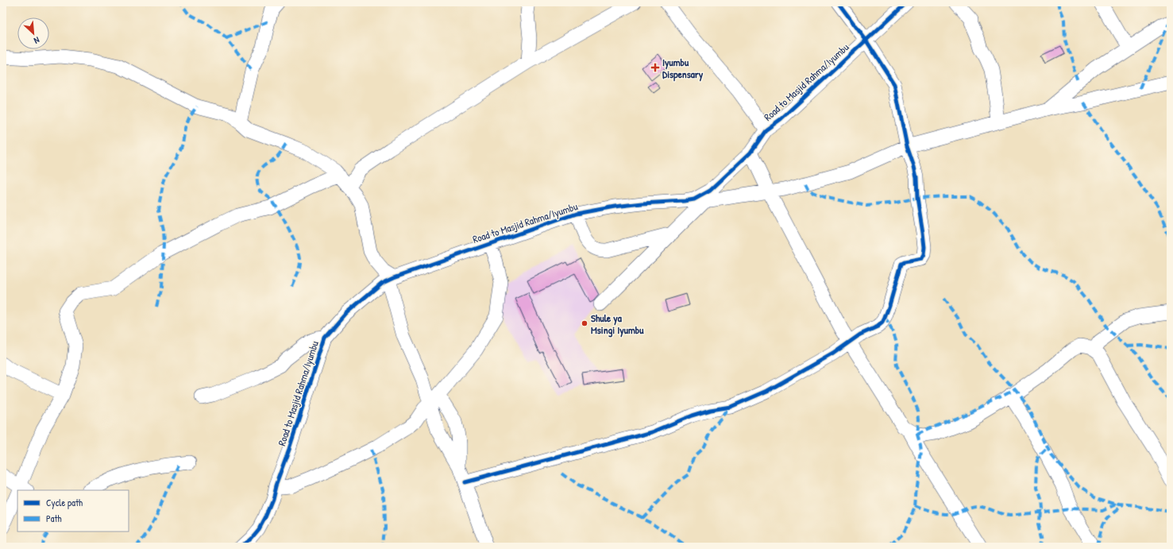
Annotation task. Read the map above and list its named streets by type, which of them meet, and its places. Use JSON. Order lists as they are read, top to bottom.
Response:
{
  "streets": {
    "street": ["Road to Masjid Rahma/Iyumbu"]
  },
  "places": {
    "health": ["Iyumbu Dispensary"],
    "other": ["Shule ya Msingi Iyumbu"]
  },
  "legend": ["Cycle path", "Path"],
  "north": "bottom right"
}
